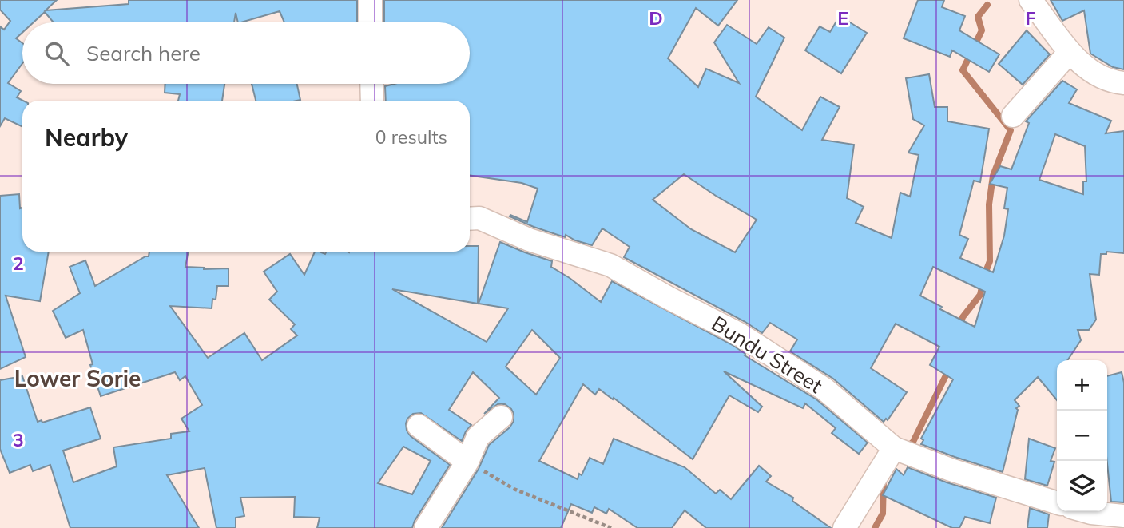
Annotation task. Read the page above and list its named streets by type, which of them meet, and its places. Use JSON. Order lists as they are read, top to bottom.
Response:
{
  "streets": {
    "street": ["Bundu Street"]
  },
  "districts": ["Lower Sorie"],
  "page": {
    "search": "Search here",
    "heading": ["Nearby", "0 results"],
    "map_buttons": ["+", "−"]
  },
  "grid": {
    "columns": ["D", "E", "F"],
    "rows": ["2", "3"]
  }
}
